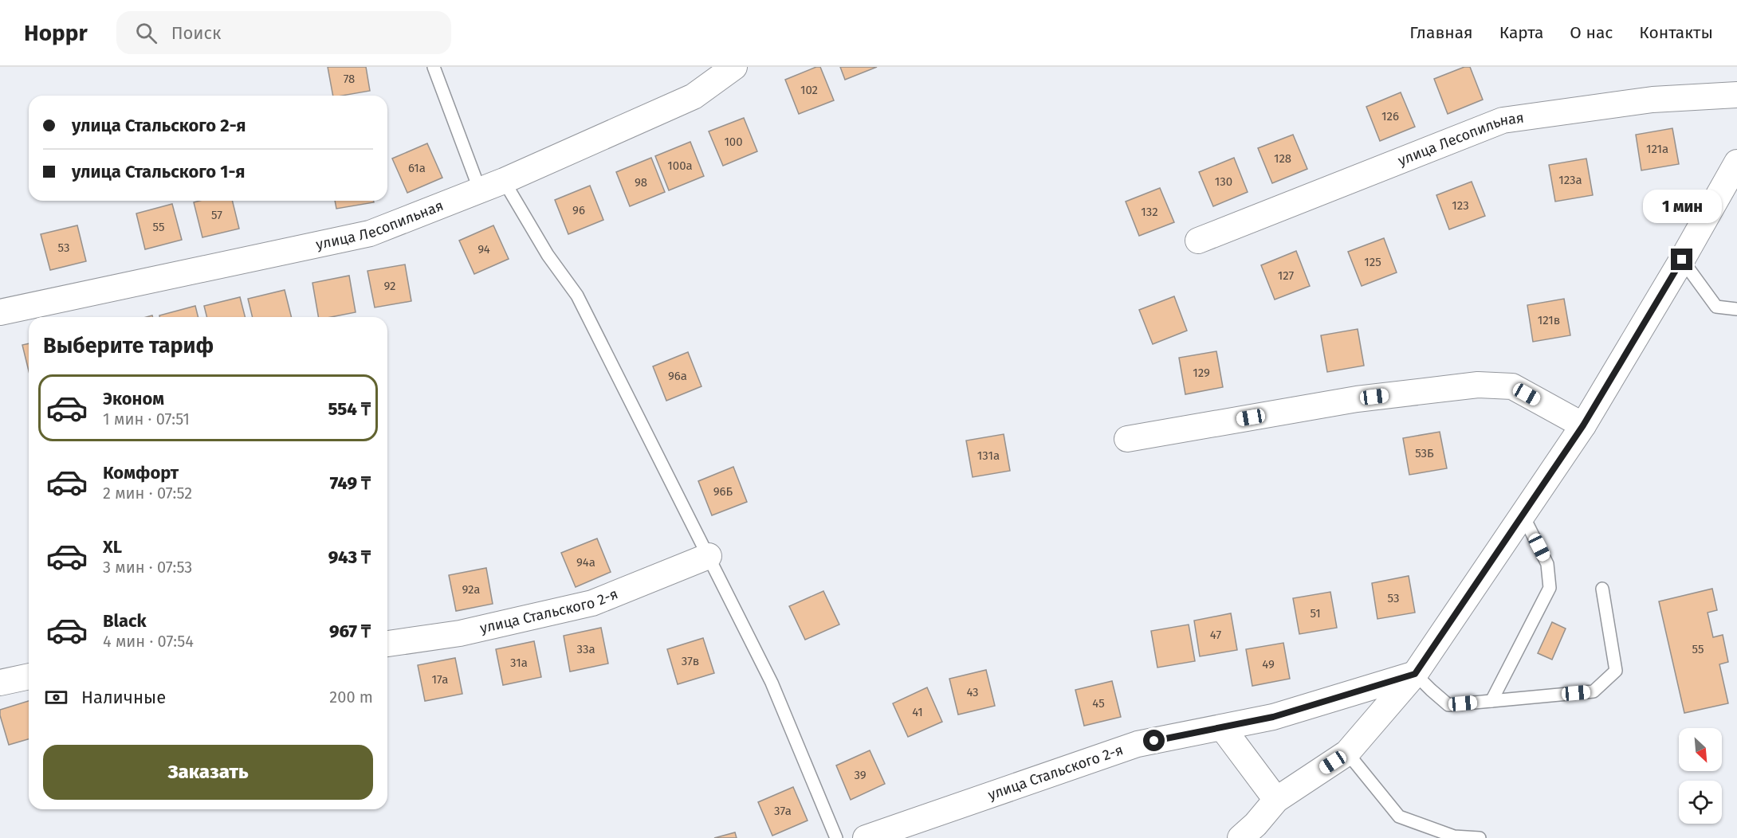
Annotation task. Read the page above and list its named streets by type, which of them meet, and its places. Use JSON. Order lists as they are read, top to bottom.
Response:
{
  "streets": {
    "street": ["улица Лесопильная", "улица Стальского 2-я"]
  },
  "house_numbers": [
    "78",
    "102",
    "126",
    "100",
    "121а",
    "128",
    "100а",
    "61а",
    "123а",
    "130",
    "98",
    "123",
    "96",
    "132",
    "57",
    "55",
    "53",
    "94",
    "125",
    "127",
    "92",
    "121в",
    "129",
    "96а",
    "53Б",
    "131а",
    "96Б",
    "94а",
    "92а",
    "53",
    "51",
    "47",
    "33а",
    "55",
    "37в",
    "31а",
    "49",
    "17а",
    "43",
    "45",
    "41",
    "39",
    "37а"
  ],
  "north": "bottom right",
  "page": {
    "header": "Hoppr",
    "search": "Поиск",
    "nav": [
      "Главная",
      "Карта",
      "О нас",
      "Контакты"
    ],
    "banner": ["улица Стальского 2-я", "улица Стальского 1-я"],
    "bubble": "1 мин",
    "heading": "Выберите тариф",
    "list": [
      {
        "name": "Эконом",
        "note": "1 мин · 07:51",
        "value": "554 ₸"
      },
      {
        "name": "Комфорт",
        "note": "2 мин · 07:52",
        "value": "749 ₸"
      },
      {
        "name": "XL",
        "note": "3 мин · 07:53",
        "value": "943 ₸"
      },
      {
        "name": "Black",
        "note": "4 мин · 07:54",
        "value": "967 ₸"
      }
    ],
    "pay": ["Наличные", "200 m"],
    "buttons": "Заказать"
  }
}
